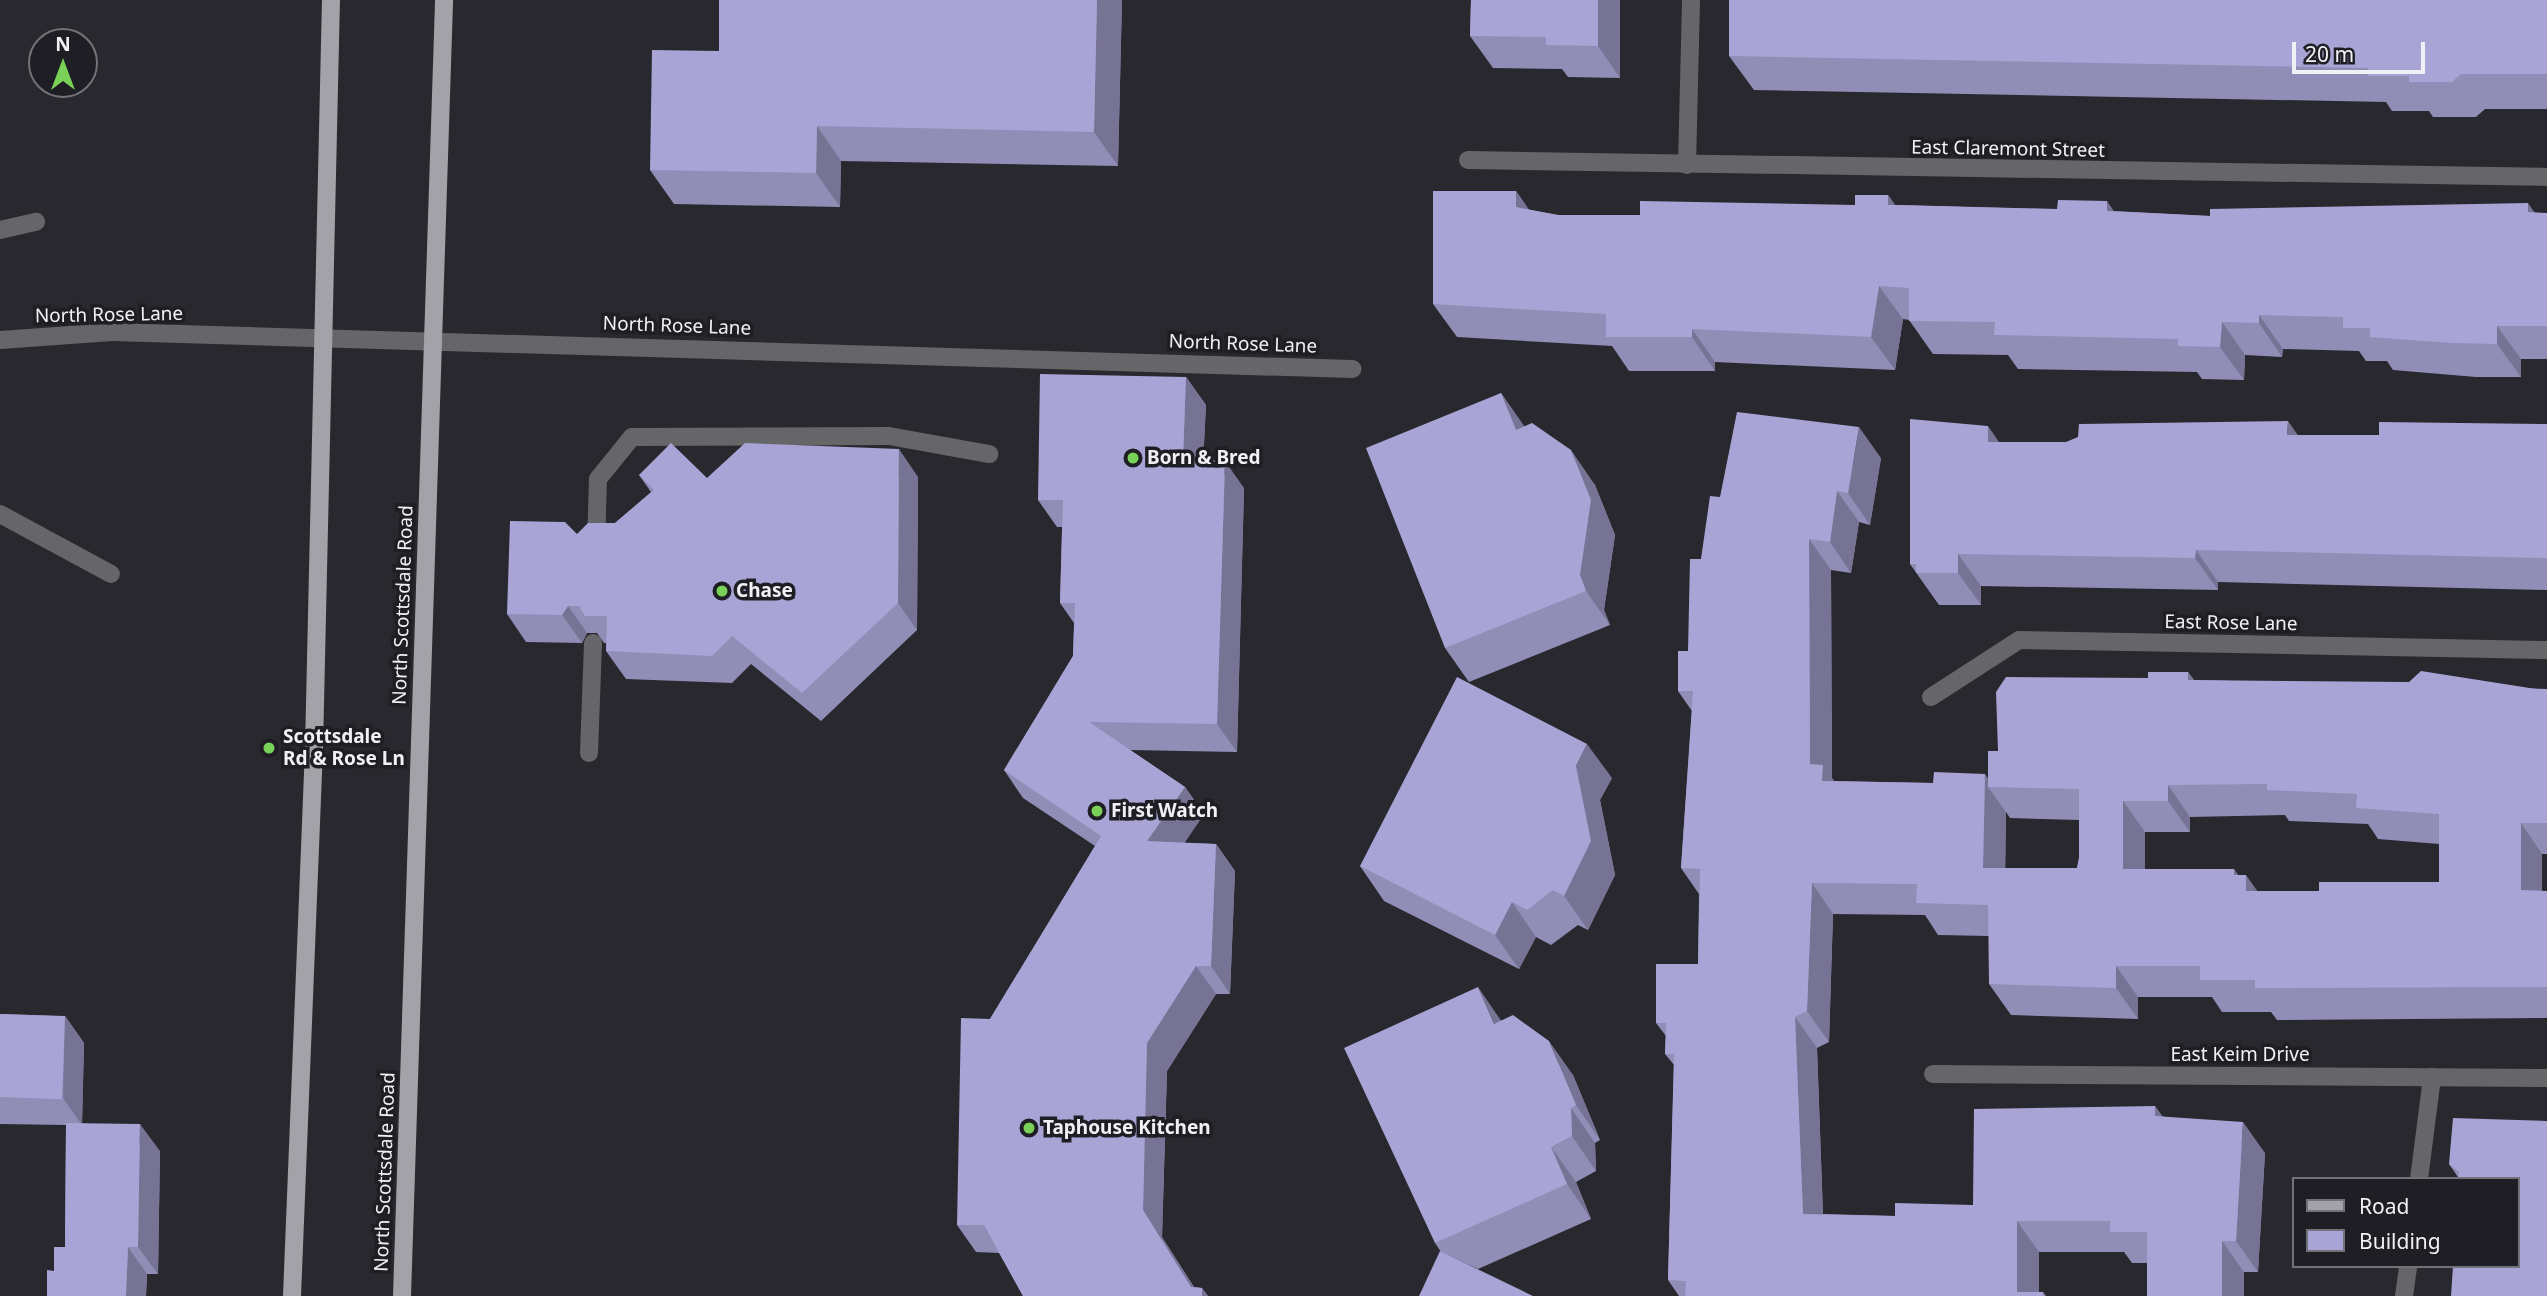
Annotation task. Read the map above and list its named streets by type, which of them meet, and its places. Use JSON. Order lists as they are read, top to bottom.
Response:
{
  "streets": {
    "main road": ["North Scottsdale Road"],
    "street": [
      "East Claremont Street",
      "North Rose Lane",
      "East Rose Lane",
      "East Keim Drive"
    ]
  },
  "crossings": [
    ["North Rose Lane", "North Scottsdale Road"]
  ],
  "places": [
    "Born & Bred",
    "Chase",
    "Scottsdale Rd & Rose Ln",
    "First Watch",
    "Taphouse Kitchen"
  ],
  "legend": ["Road", "Building"],
  "scale_bar": "20 m",
  "north": "top"
}
